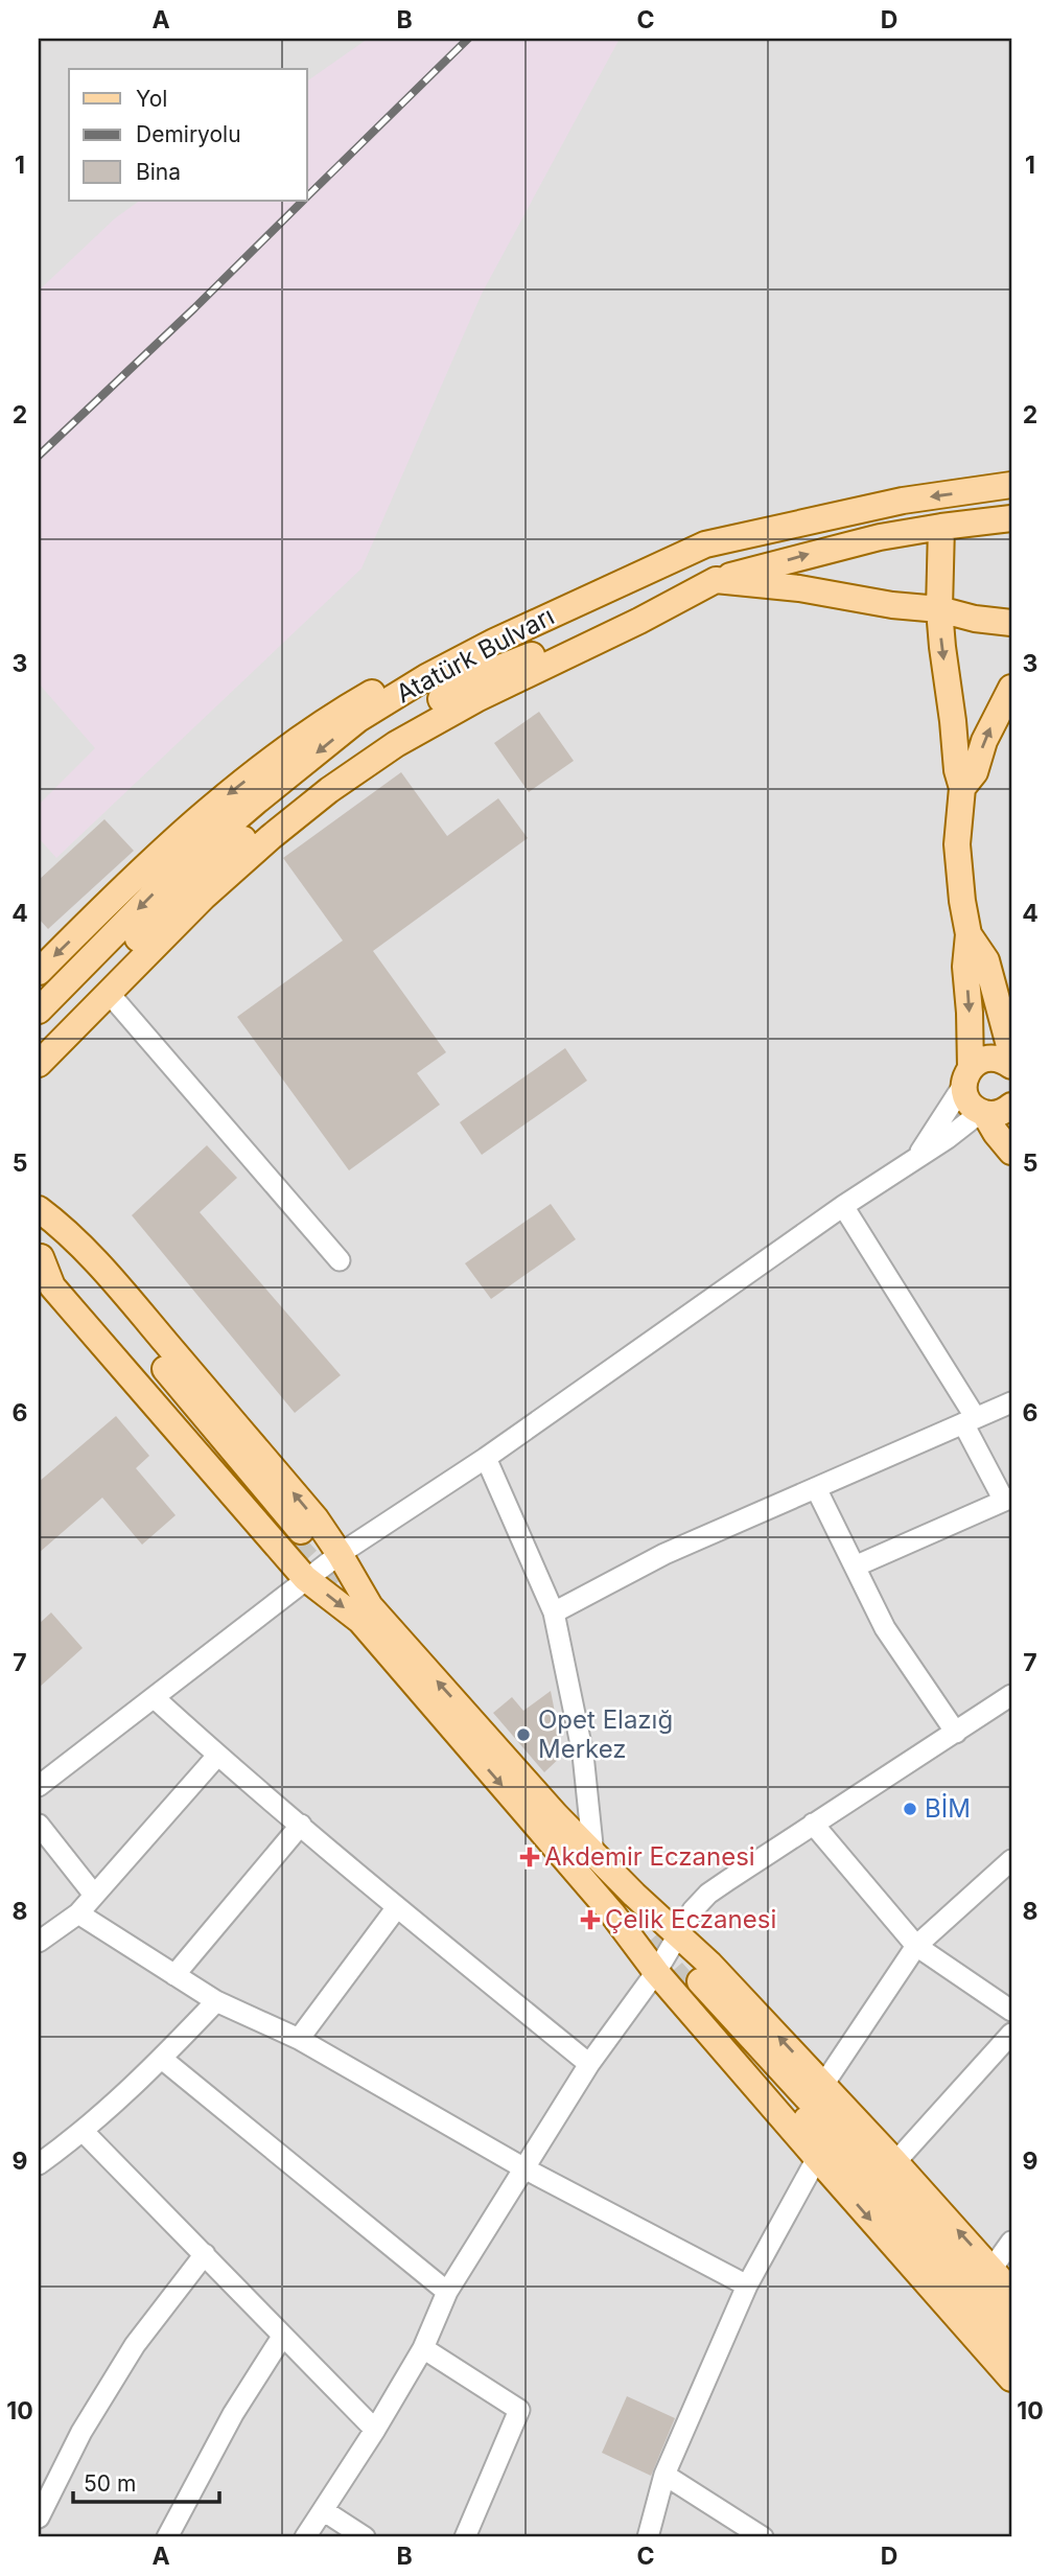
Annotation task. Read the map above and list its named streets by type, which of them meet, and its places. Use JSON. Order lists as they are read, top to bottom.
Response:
{
  "streets": {
    "main road": ["Atatürk Bulvarı"]
  },
  "places": {
    "other": ["Opet Elazığ Merkez", "BİM"],
    "health": ["Akdemir Eczanesi", "Çelik Eczanesi"]
  },
  "legend": ["Yol", "Demiryolu", "Bina"],
  "scale_bar": "50 m",
  "grid": {
    "columns": [
      "A",
      "B",
      "C",
      "D"
    ],
    "rows": [
      "1",
      "2",
      "3",
      "4",
      "5",
      "6",
      "7",
      "8",
      "9",
      "10"
    ]
  }
}
